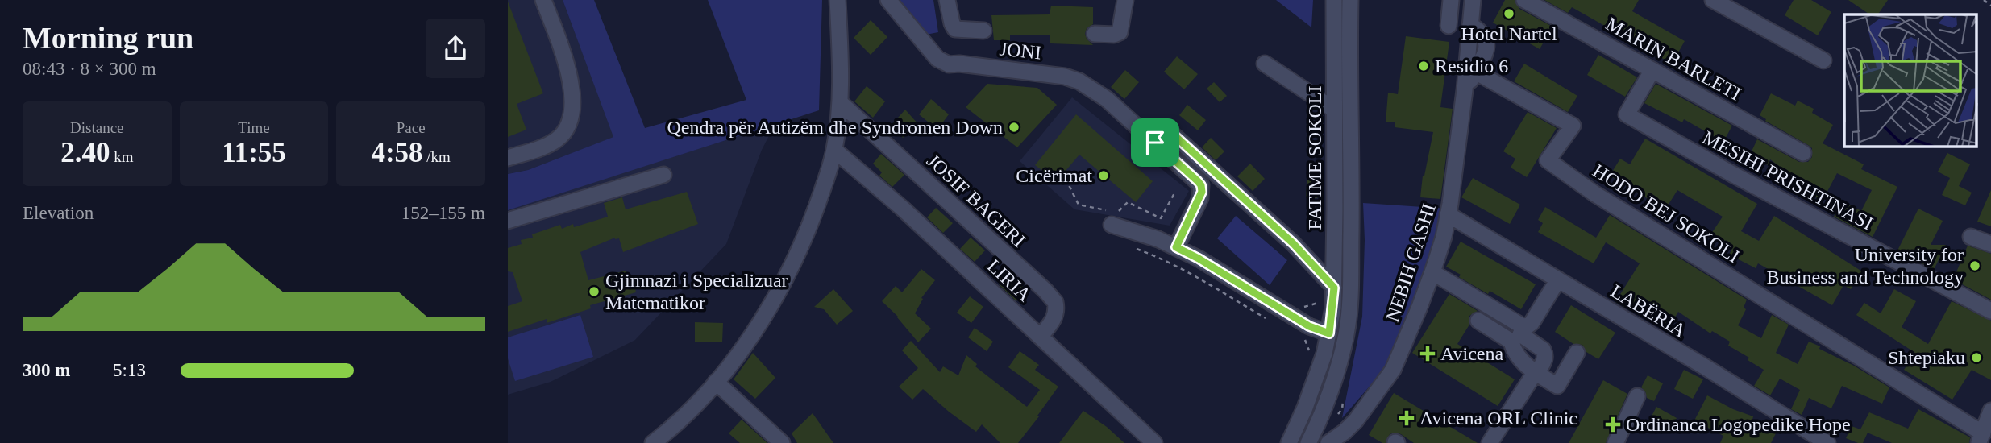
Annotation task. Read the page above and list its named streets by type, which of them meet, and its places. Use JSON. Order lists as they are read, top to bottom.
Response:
{
  "streets": {
    "street": [
      "JONI",
      "MARIN BARLETI",
      "FATIME SOKOLI",
      "MESIHI PRISHTINASI",
      "JOSIF BAGERI",
      "HODO BEJ SOKOLI",
      "NEBIH GASHI",
      "LIRIA",
      "LABËRIA"
    ]
  },
  "crossings": [
    ["MARIN BARLETI", "MESIHI PRISHTINASI"],
    ["JOSIF BAGERI", "LIRIA"],
    ["NEBIH GASHI", "LABËRIA"]
  ],
  "places": {
    "other": [
      "Hotel Nartel",
      "Residio 6",
      "Qendra për Autizëm dhe Syndromen Down",
      "Cicërimat",
      "University for Business and Technology",
      "Gjimnazi i Specializuar Matematikor",
      "Shtepiaku"
    ],
    "health": ["Avicena", "Avicena ORL Clinic", "Ordinanca Logopedike Hope"]
  },
  "page": {
    "heading": ["Morning run", "08:43 · 8 × 300 m"],
    "stats": [
      ["Distance", "2.40 km"],
      ["Time", "11:55"],
      ["Pace", "4:58 /km"]
    ],
    "chart": ["Elevation", "152–155 m"],
    "list": [
      {
        "name": "300 m",
        "note": "5:13"
      }
    ]
  }
}
